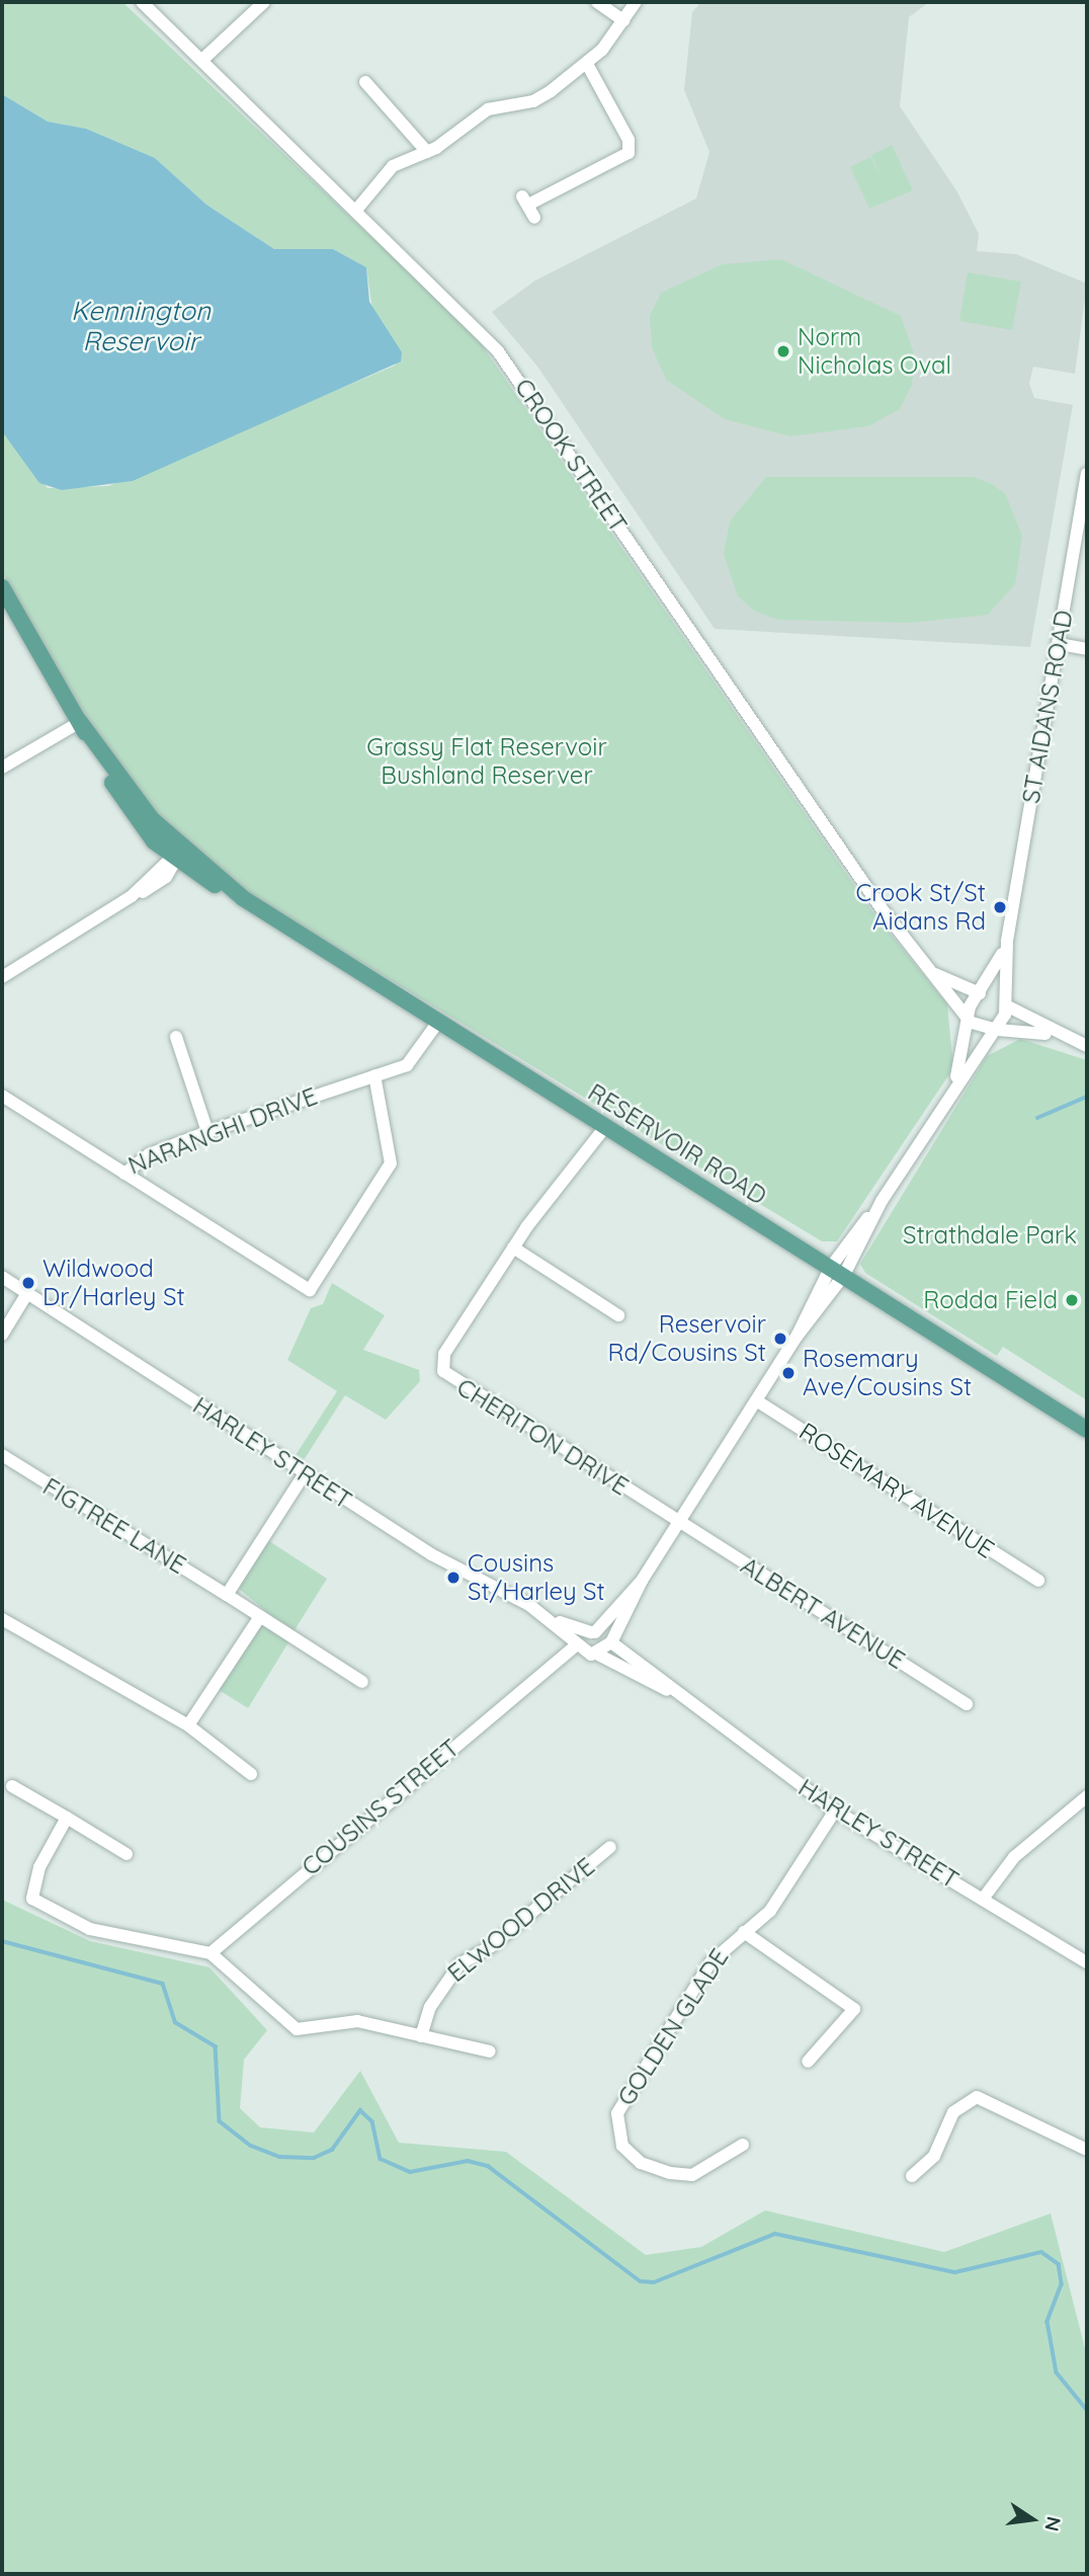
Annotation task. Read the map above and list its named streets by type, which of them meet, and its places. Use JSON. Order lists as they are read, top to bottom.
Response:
{
  "streets": {
    "main road": ["RESERVOIR ROAD"],
    "street": [
      "CROOK STREET",
      "ST AIDANS ROAD",
      "NARANGHI DRIVE",
      "CHERITON DRIVE",
      "HARLEY STREET",
      "ROSEMARY AVENUE",
      "FIGTREE LANE",
      "ALBERT AVENUE",
      "COUSINS STREET",
      "ELWOOD DRIVE",
      "GOLDEN GLADE"
    ]
  },
  "crossings": [
    ["CROOK STREET", "ST AIDANS ROAD"],
    ["NARANGHI DRIVE", "RESERVOIR ROAD"],
    ["RESERVOIR ROAD", "CHERITON DRIVE"],
    ["CHERITON DRIVE", "ALBERT AVENUE"],
    ["HARLEY STREET", "COUSINS STREET"],
    ["HARLEY STREET", "GOLDEN GLADE"]
  ],
  "water": ["Kennington Reservoir"],
  "parks": ["Grassy Flat Reservoir Bushland Reserver", "Strathdale Park"],
  "places": [
    "Norm Nicholas Oval",
    "Crook St/St Aidans Rd",
    "Wildwood Dr/Harley St",
    "Rodda Field",
    "Reservoir Rd/Cousins St",
    "Rosemary Ave/Cousins St",
    "Cousins St/Harley St"
  ],
  "north": "right"
}
